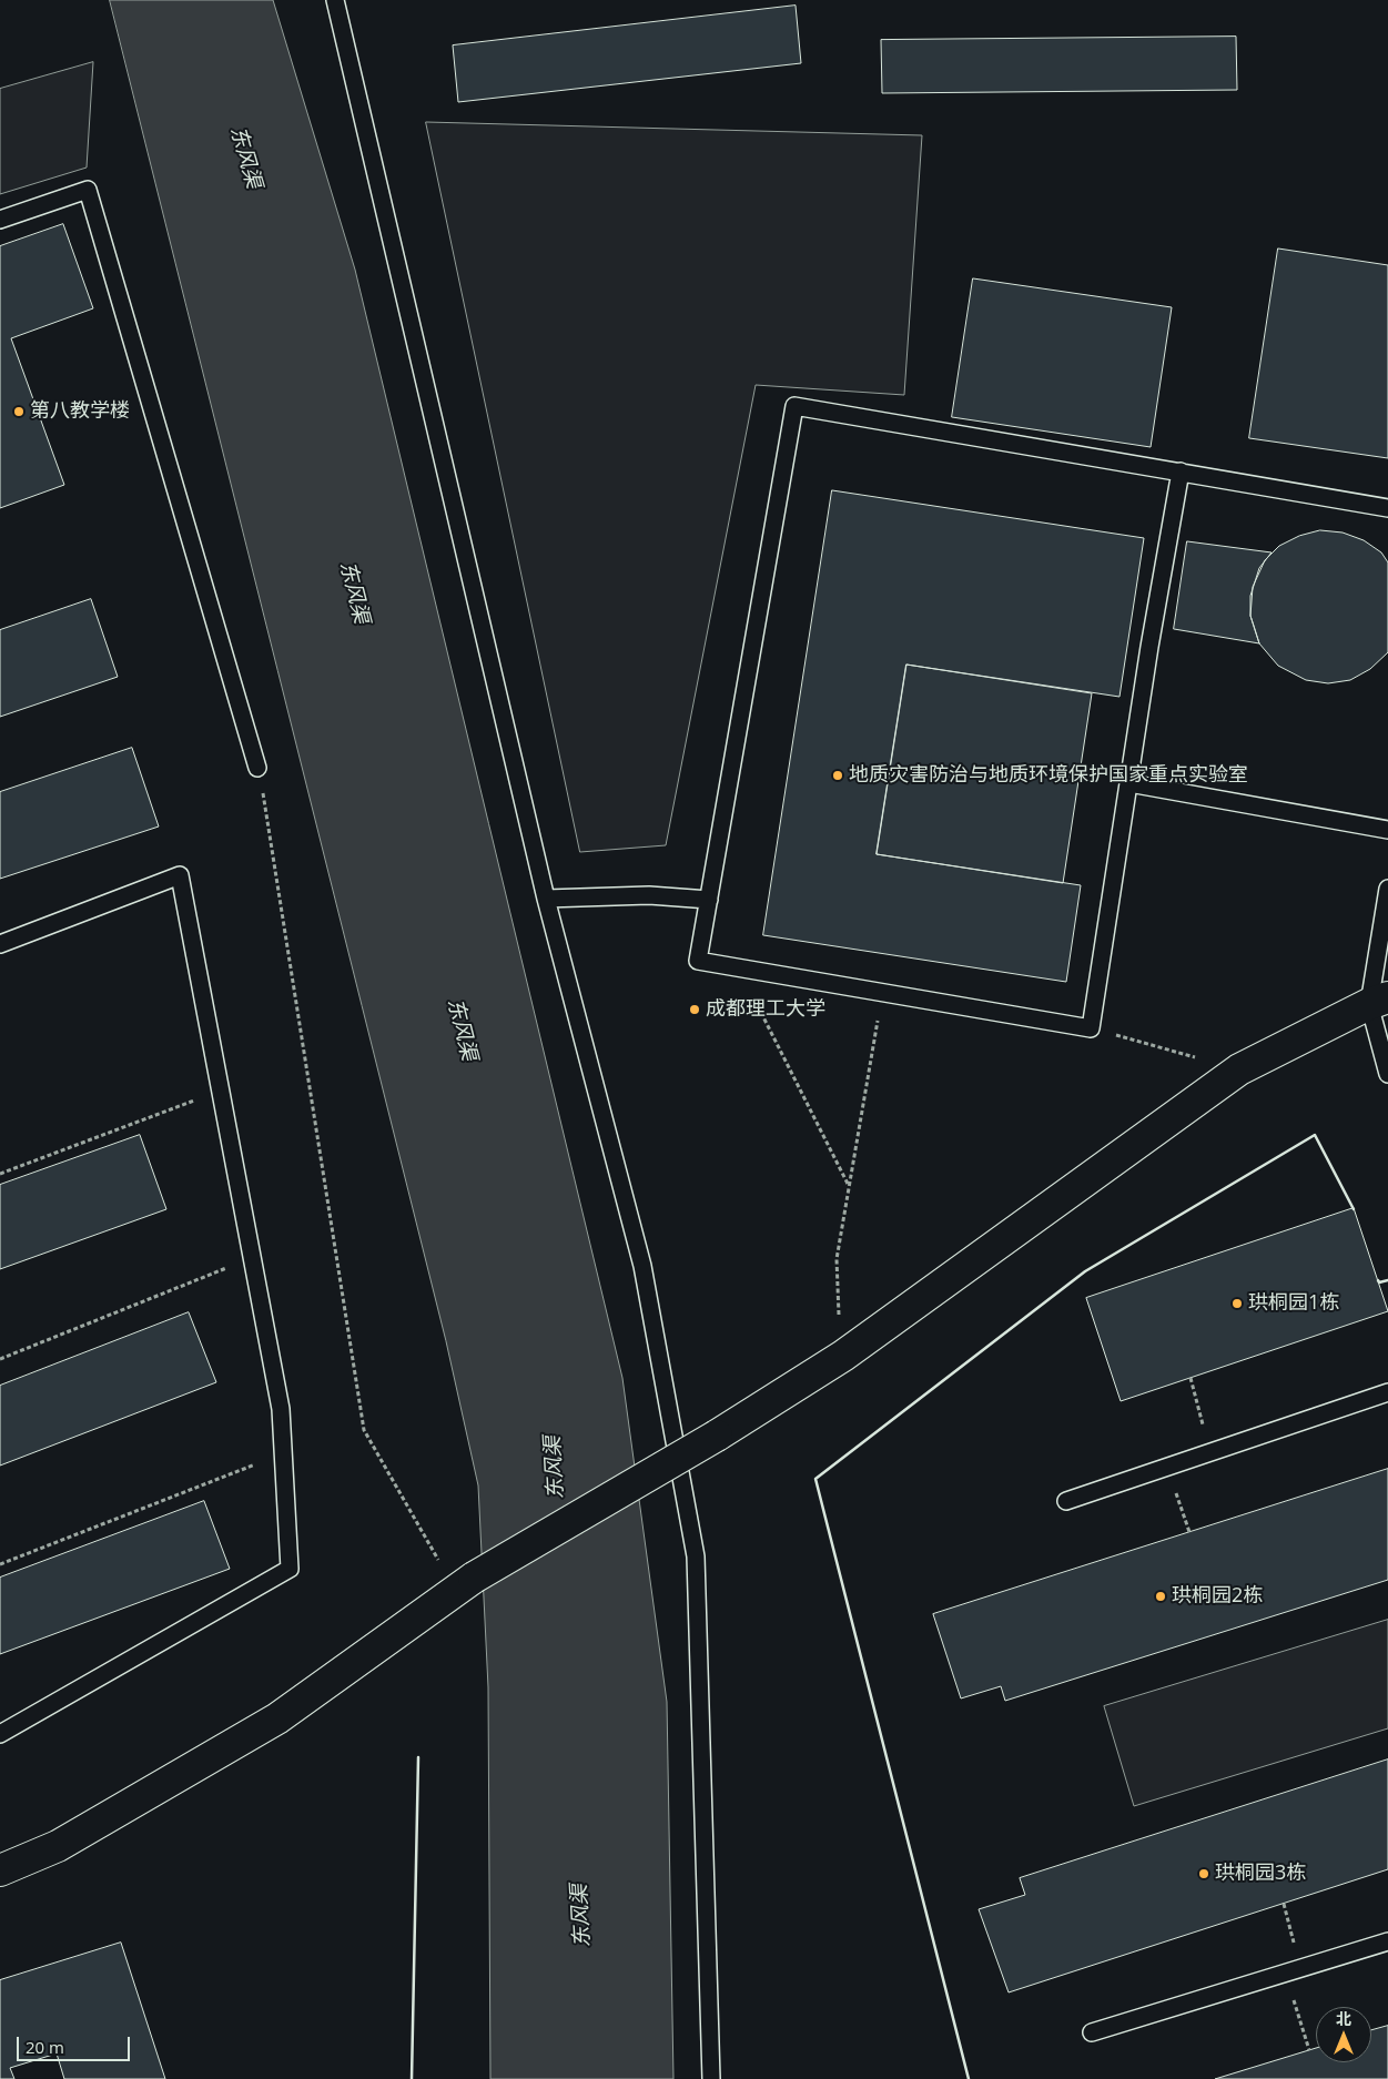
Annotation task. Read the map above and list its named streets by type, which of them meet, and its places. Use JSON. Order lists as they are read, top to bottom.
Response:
{
  "water": ["东风渠"],
  "places": [
    "第八教学楼",
    "地质灾害防治与地质环境保护国家重点实验室",
    "成都理工大学",
    "珙桐园1栋",
    "珙桐园2栋",
    "珙桐园3栋"
  ],
  "scale_bar": "20 m",
  "north": "top"
}
